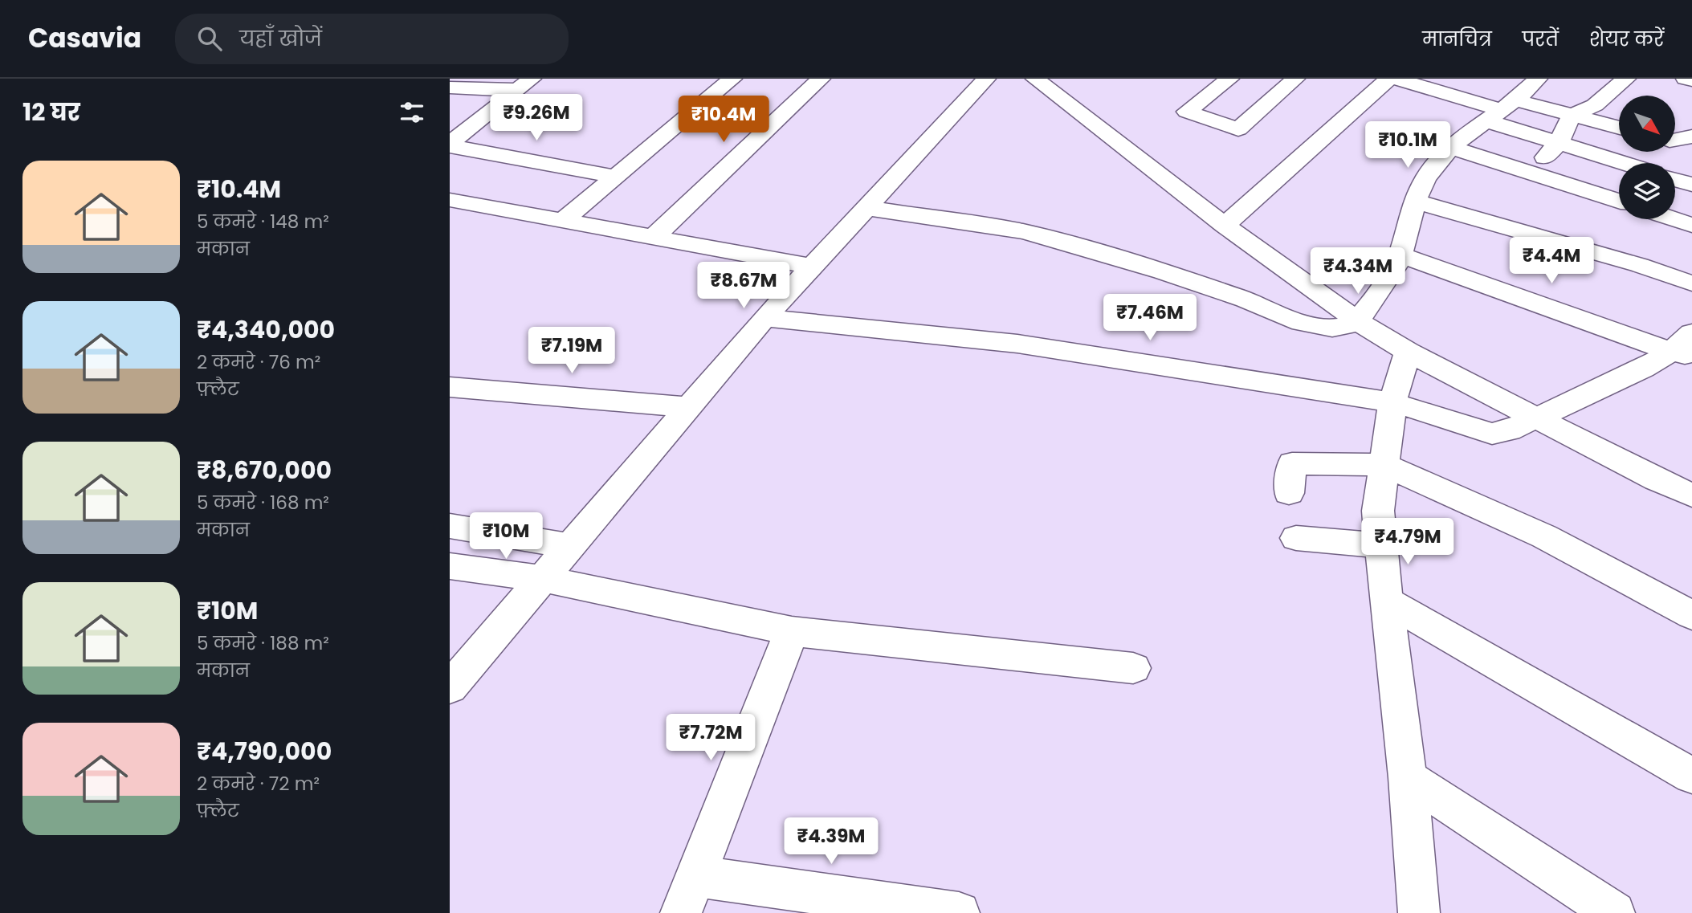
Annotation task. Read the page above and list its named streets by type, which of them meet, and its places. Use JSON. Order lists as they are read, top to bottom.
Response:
{
  "north": "bottom right",
  "page": {
    "header": "Casavia",
    "search": "यहाँ खोजें",
    "nav": ["मानचित्र", "परतें", "शेयर करें"],
    "heading": "12 घर",
    "price": [
      "₹9.26M",
      "₹10.4M",
      "₹10.1M",
      "₹4.4M",
      "₹4.34M",
      "₹8.67M",
      "₹7.46M",
      "₹7.19M",
      "₹10M",
      "₹4.79M",
      "₹7.72M",
      "₹4.39M"
    ],
    "list": [
      {
        "name": "₹10.4M",
        "note": "5 कमरे · 148 m² · मकान"
      },
      {
        "name": "₹4,340,000",
        "note": "2 कमरे · 76 m² · फ़्लैट"
      },
      {
        "name": "₹8,670,000",
        "note": "5 कमरे · 168 m² · मकान"
      },
      {
        "name": "₹10M",
        "note": "5 कमरे · 188 m² · मकान"
      },
      {
        "name": "₹4,790,000",
        "note": "2 कमरे · 72 m² · फ़्लैट"
      }
    ]
  }
}
